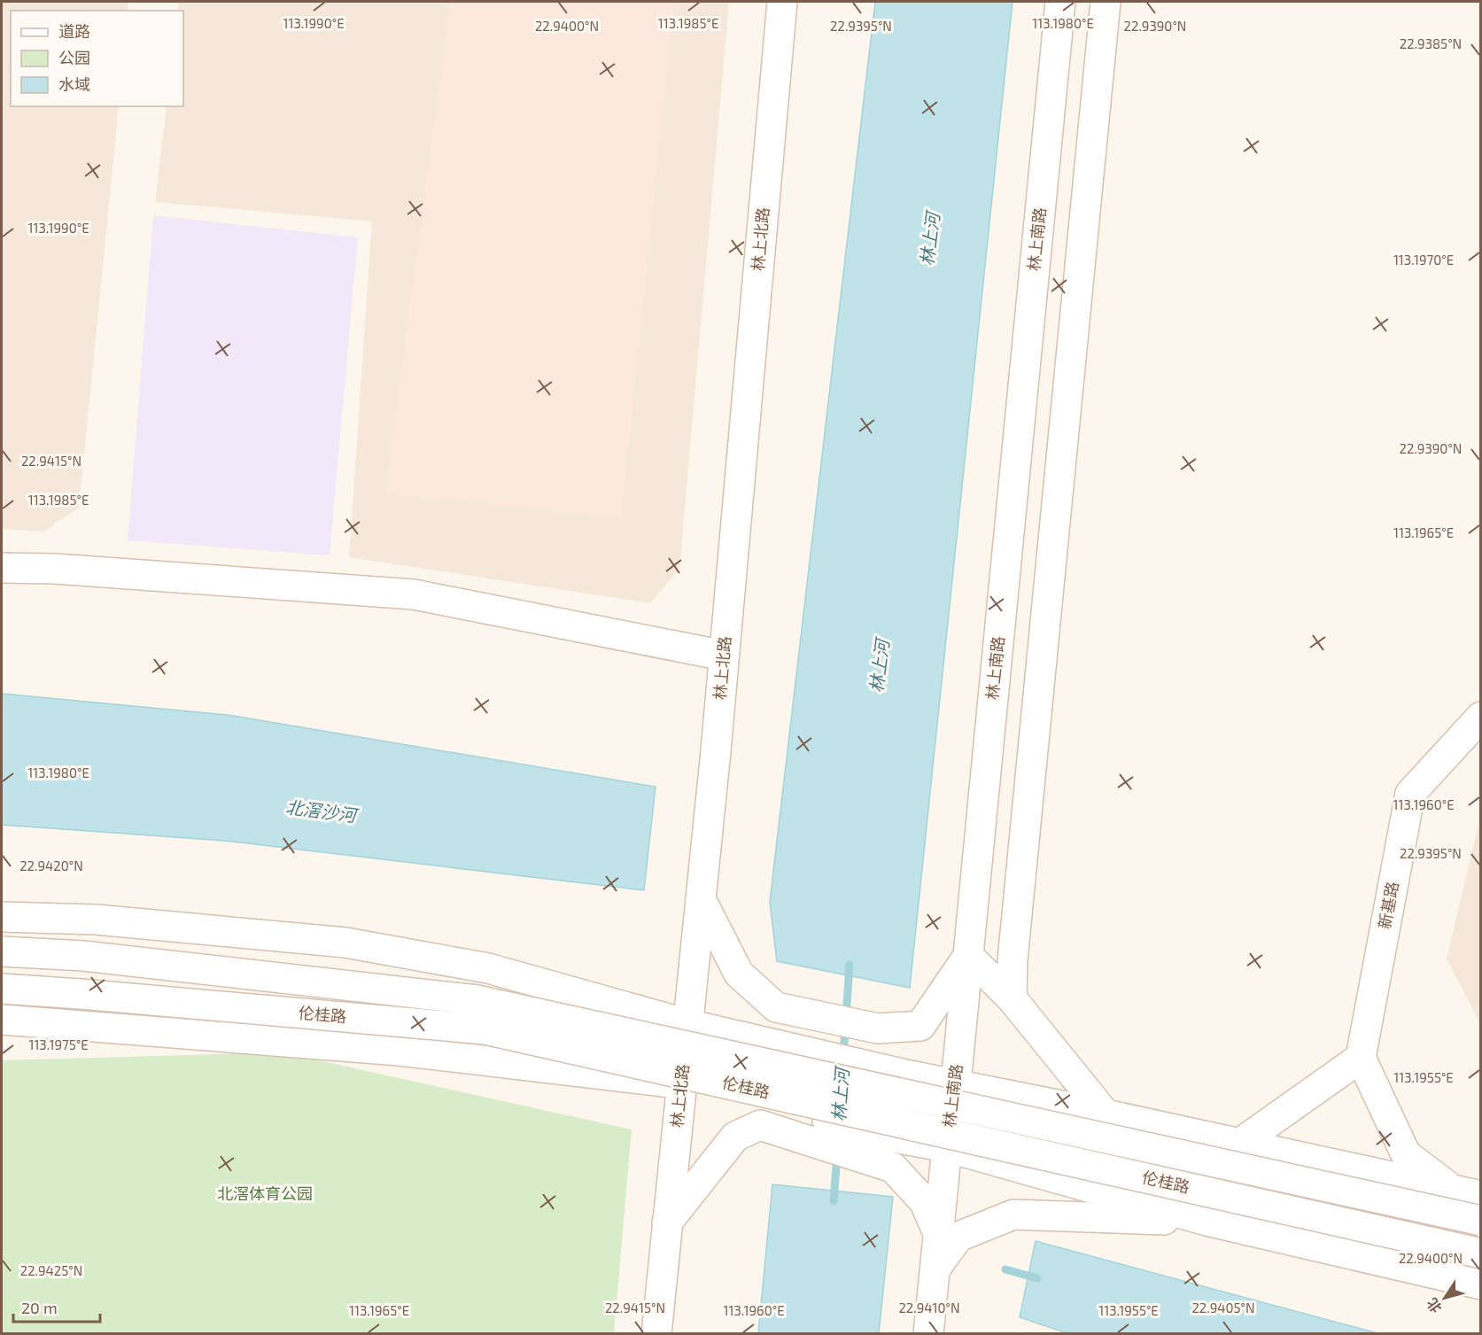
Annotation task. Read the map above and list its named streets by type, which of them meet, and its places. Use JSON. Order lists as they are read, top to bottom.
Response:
{
  "streets": {
    "main road": [
      "林上北路",
      "林上南路",
      "新基路",
      "伦桂路"
    ]
  },
  "water": ["林上河", "北滘沙河"],
  "parks": ["北滘体育公园"],
  "legend": ["道路", "公园", "水域"],
  "scale_bar": "20 m",
  "north": "bottom left",
  "coordinates": [
    "113.1990°E",
    "113.1985°E",
    "113.1980°E",
    "22.9400°N",
    "22.9395°N",
    "22.9390°N",
    "22.9385°N",
    "113.1970°E",
    "22.9415°N",
    "113.1965°E",
    "113.1960°E",
    "22.9420°N",
    "113.1975°E",
    "113.1955°E",
    "22.9425°N",
    "22.9410°N",
    "22.9405°N"
  ]
}
